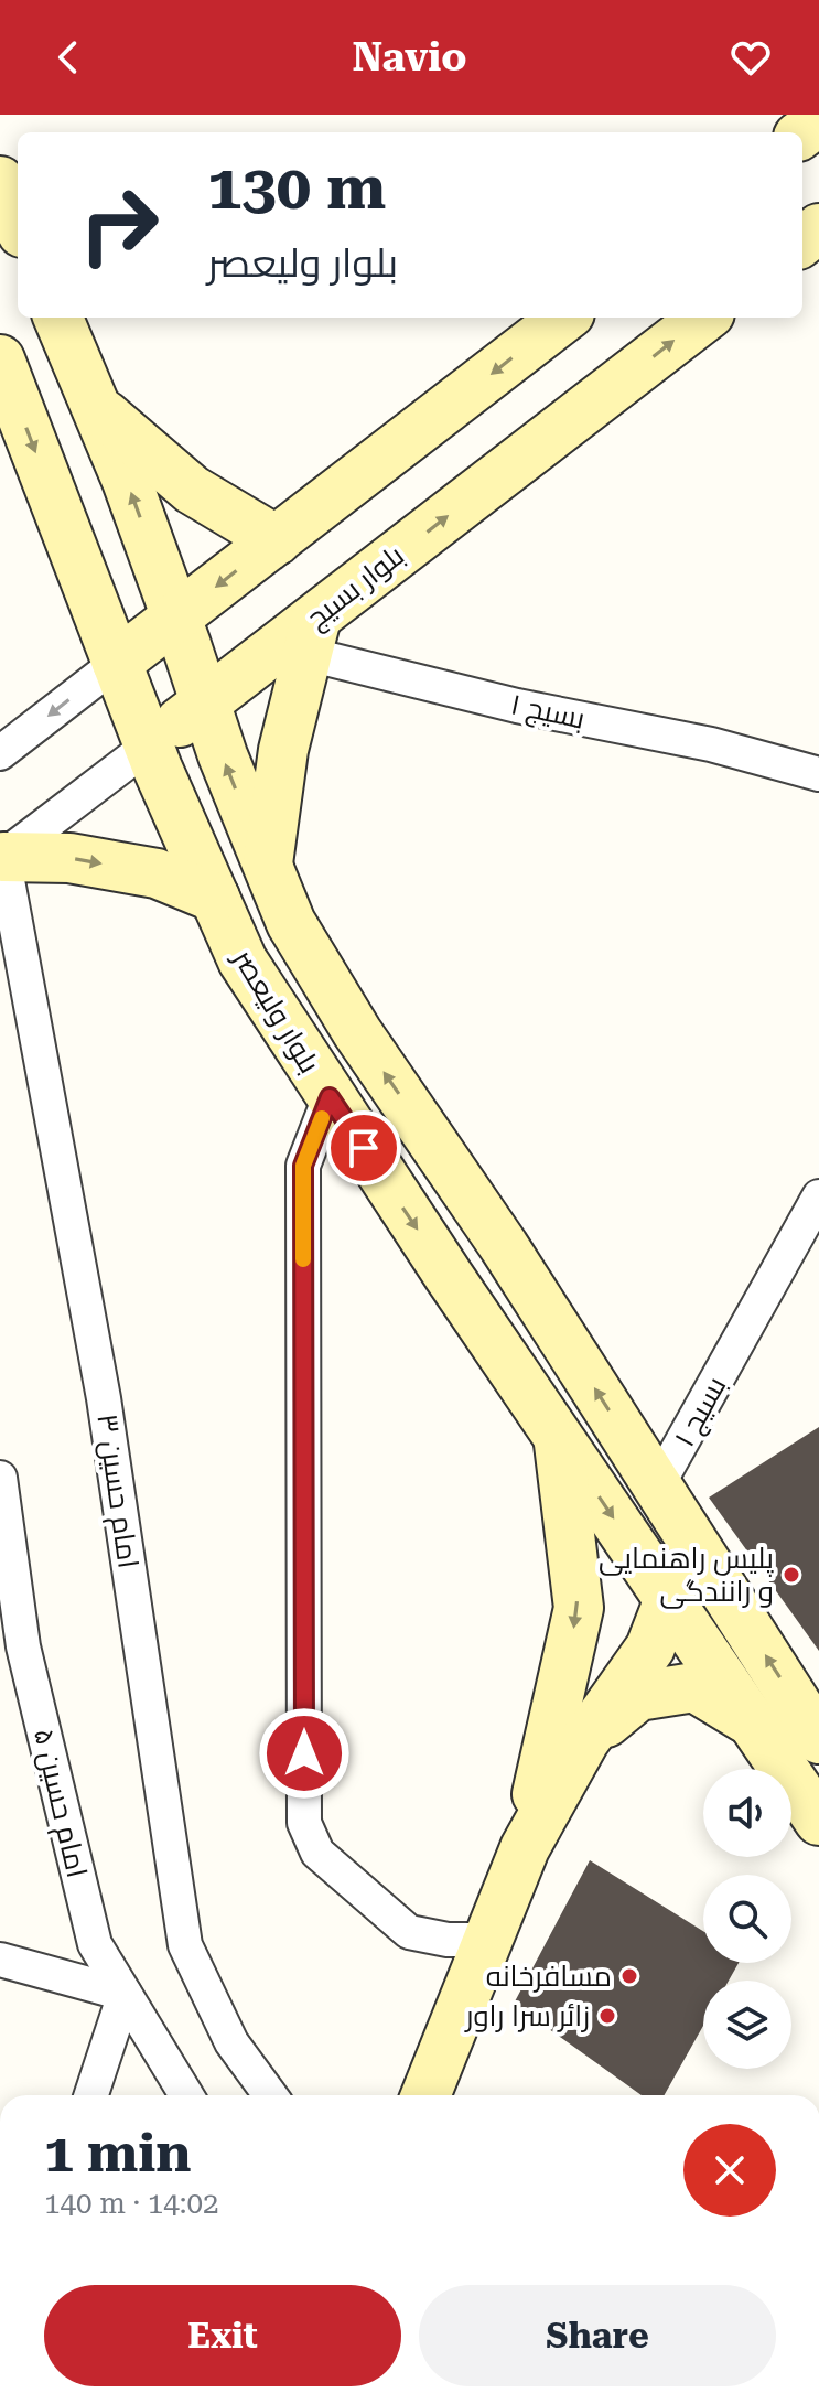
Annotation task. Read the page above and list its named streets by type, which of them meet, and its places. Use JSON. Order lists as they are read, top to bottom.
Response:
{
  "streets": {
    "street": [
      "بلوار بسیج",
      "بسیج ۱",
      "بلوار ولیعصر",
      "امام حسین ۳",
      "امام حسین ۵"
    ]
  },
  "crossings": [
    ["بلوار بسیج", "بسیج ۱"],
    ["بلوار بسیج", "بلوار ولیعصر"],
    ["بلوار بسیج", "امام حسین ۳"],
    ["بسیج ۱", "بلوار ولیعصر"]
  ],
  "places": ["پلیس راهنمایی و رانندگی", "مسافرخانه", "زائر سرا راور"],
  "page": {
    "header": "Navio",
    "turn": ["130 m", "بلوار ولیعصر"],
    "heading": ["1 min", "140 m · 14:02"],
    "buttons": ["Exit", "Share"]
  }
}
